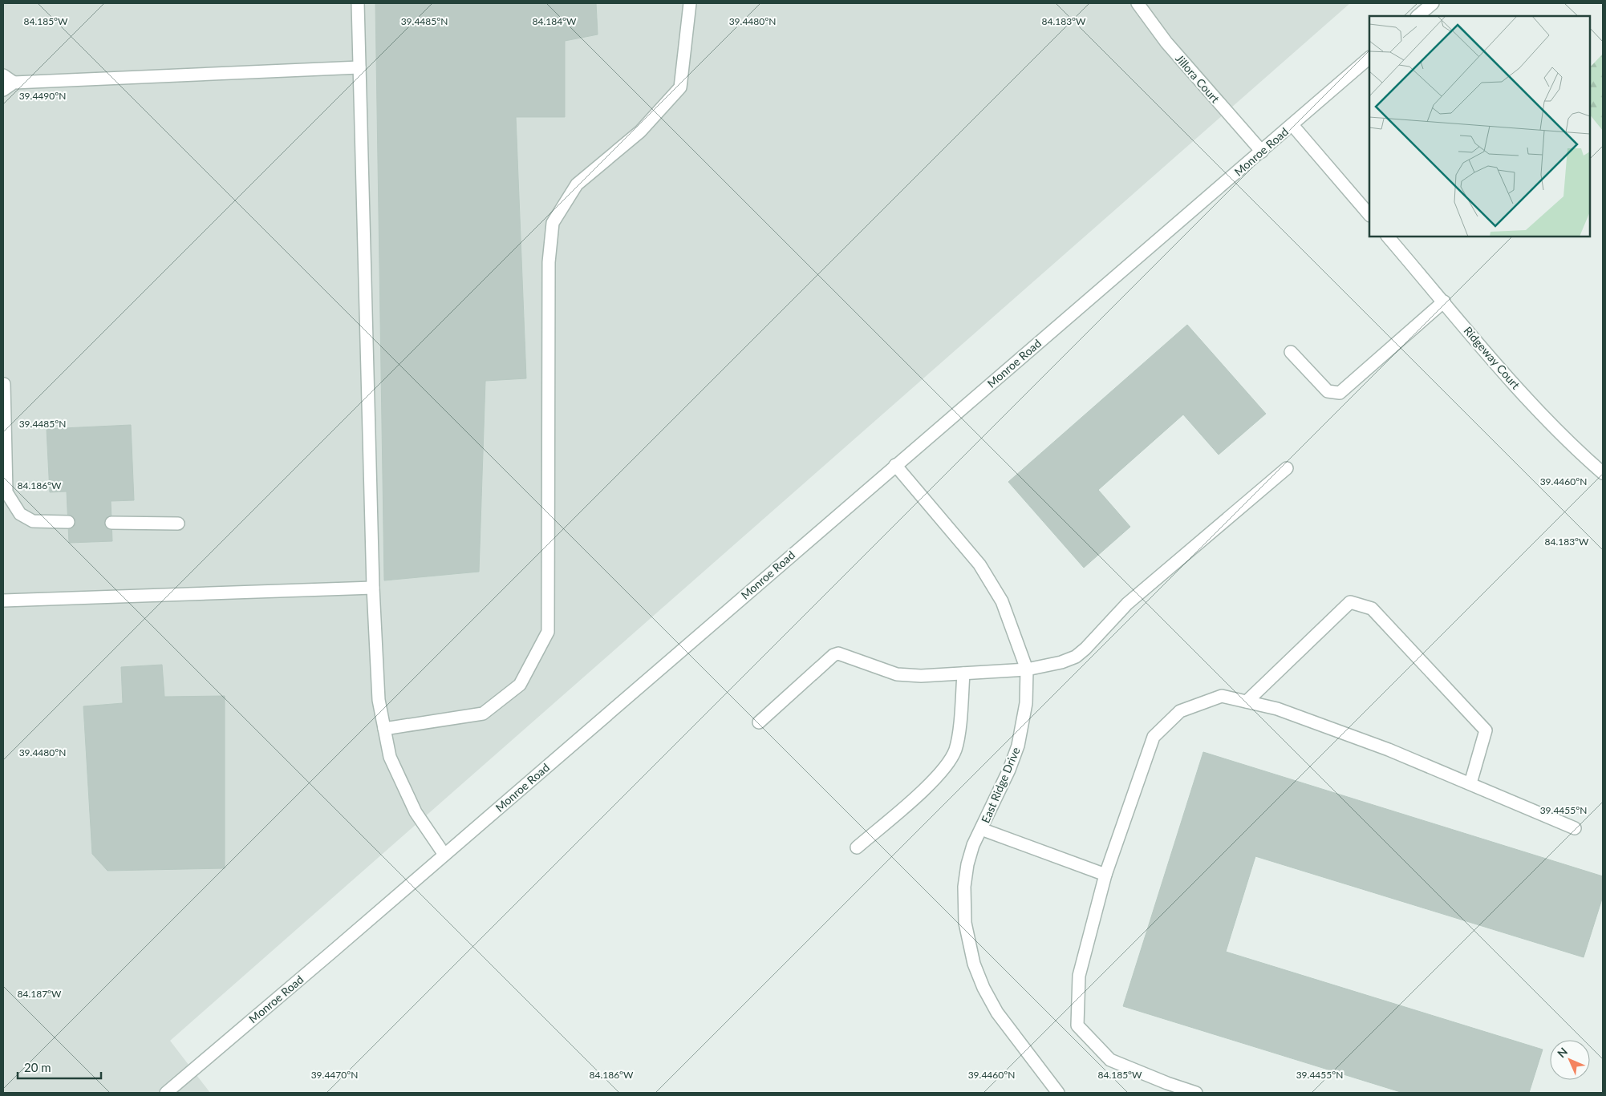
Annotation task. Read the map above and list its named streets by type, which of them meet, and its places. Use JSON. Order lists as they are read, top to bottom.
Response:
{
  "streets": {
    "street": [
      "Jillora Court",
      "Monroe Road",
      "Ridgeway Court",
      "East Ridge Drive"
    ]
  },
  "crossings": [
    ["Jillora Court", "Monroe Road"],
    ["Monroe Road", "East Ridge Drive"]
  ],
  "scale_bar": "20 m",
  "north": "top left",
  "coordinates": [
    "84.184°W",
    "84.185°W",
    "39.4485°N",
    "84.183°W",
    "39.4480°N",
    "39.4490°N",
    "39.4460°N",
    "84.186°W",
    "39.4455°N",
    "84.187°W",
    "39.4470°N"
  ]
}
